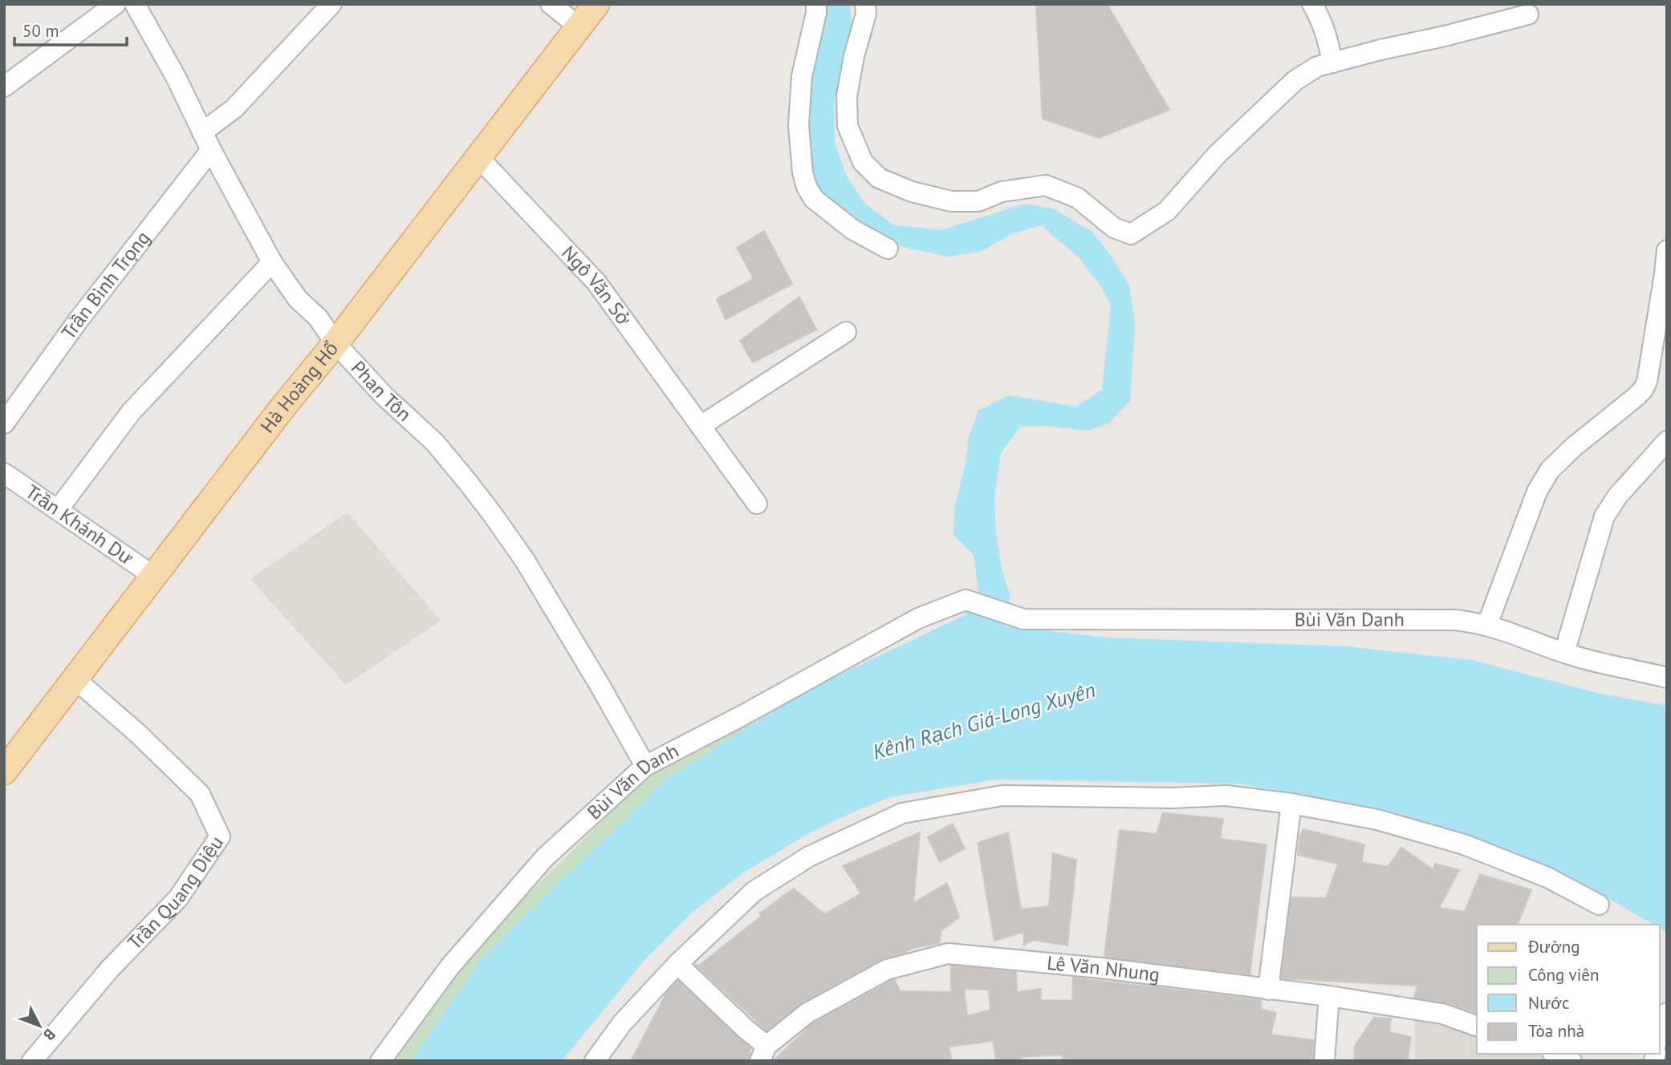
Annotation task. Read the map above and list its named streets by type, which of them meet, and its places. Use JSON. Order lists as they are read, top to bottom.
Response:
{
  "streets": {
    "main road": ["Hà Hoàng Hổ"],
    "street": [
      "Trần Bình Trọng",
      "Ngô Văn Sở",
      "Phan Tôn",
      "Trần Khánh Dư",
      "Bùi Văn Danh",
      "Trần Quang Diệu",
      "Lê Văn Nhung"
    ]
  },
  "crossings": [
    ["Trần Bình Trọng", "Phan Tôn"],
    ["Ngô Văn Sở", "Hà Hoàng Hổ"],
    ["Hà Hoàng Hổ", "Phan Tôn"],
    ["Hà Hoàng Hổ", "Trần Khánh Dư"],
    ["Hà Hoàng Hổ", "Trần Quang Diệu"],
    ["Phan Tôn", "Bùi Văn Danh"]
  ],
  "water": ["Kênh Rạch Giá-Long Xuyên"],
  "legend": [
    "Đường",
    "Công viên",
    "Nước",
    "Tòa nhà"
  ],
  "scale_bar": "50 m",
  "north": "bottom right"
}
